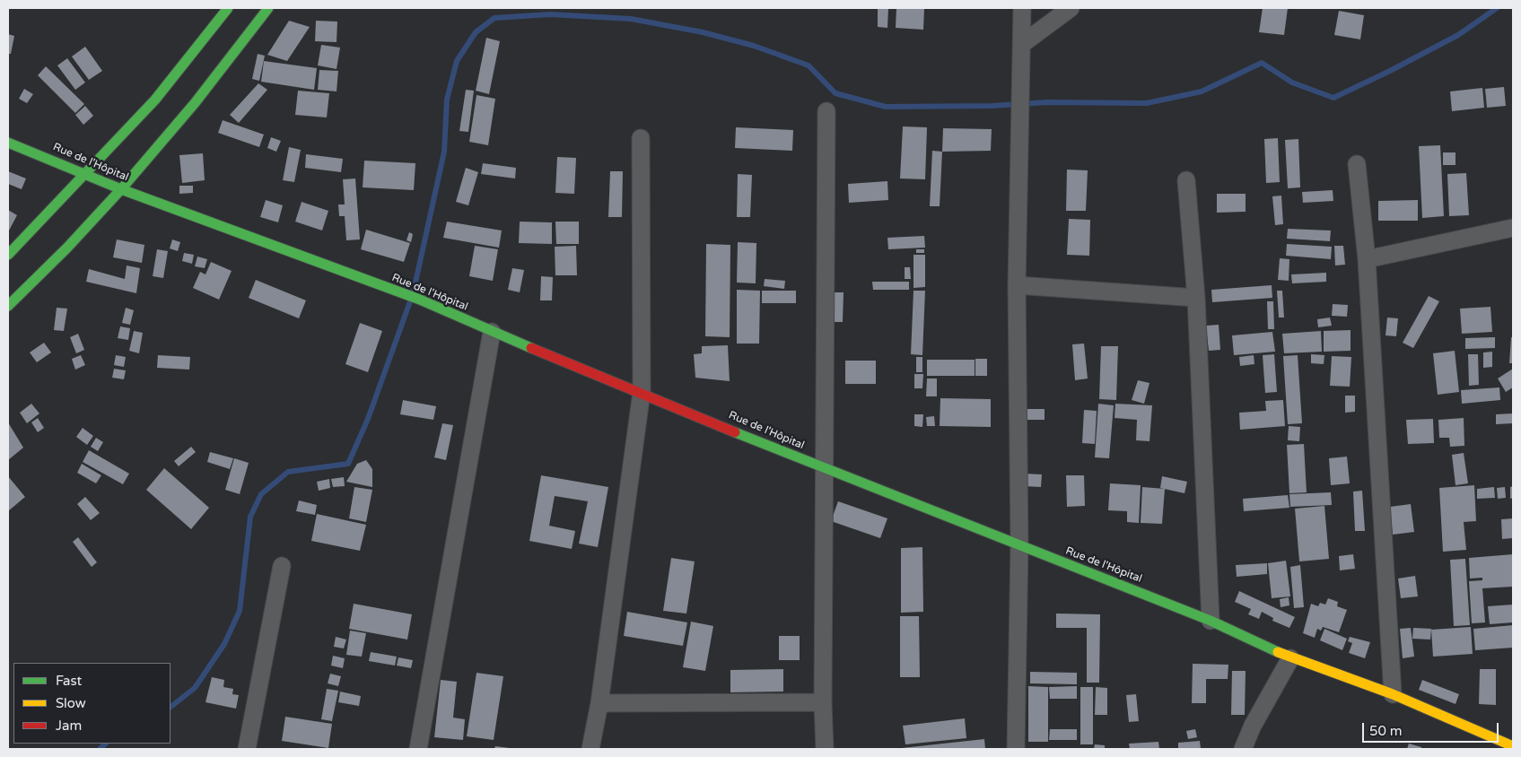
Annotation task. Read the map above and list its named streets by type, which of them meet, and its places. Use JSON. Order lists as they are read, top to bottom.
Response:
{
  "streets": {
    "main road": ["Rue de l'Hôpital"]
  },
  "legend": ["Fast", "Slow", "Jam"],
  "scale_bar": "50 m"
}
